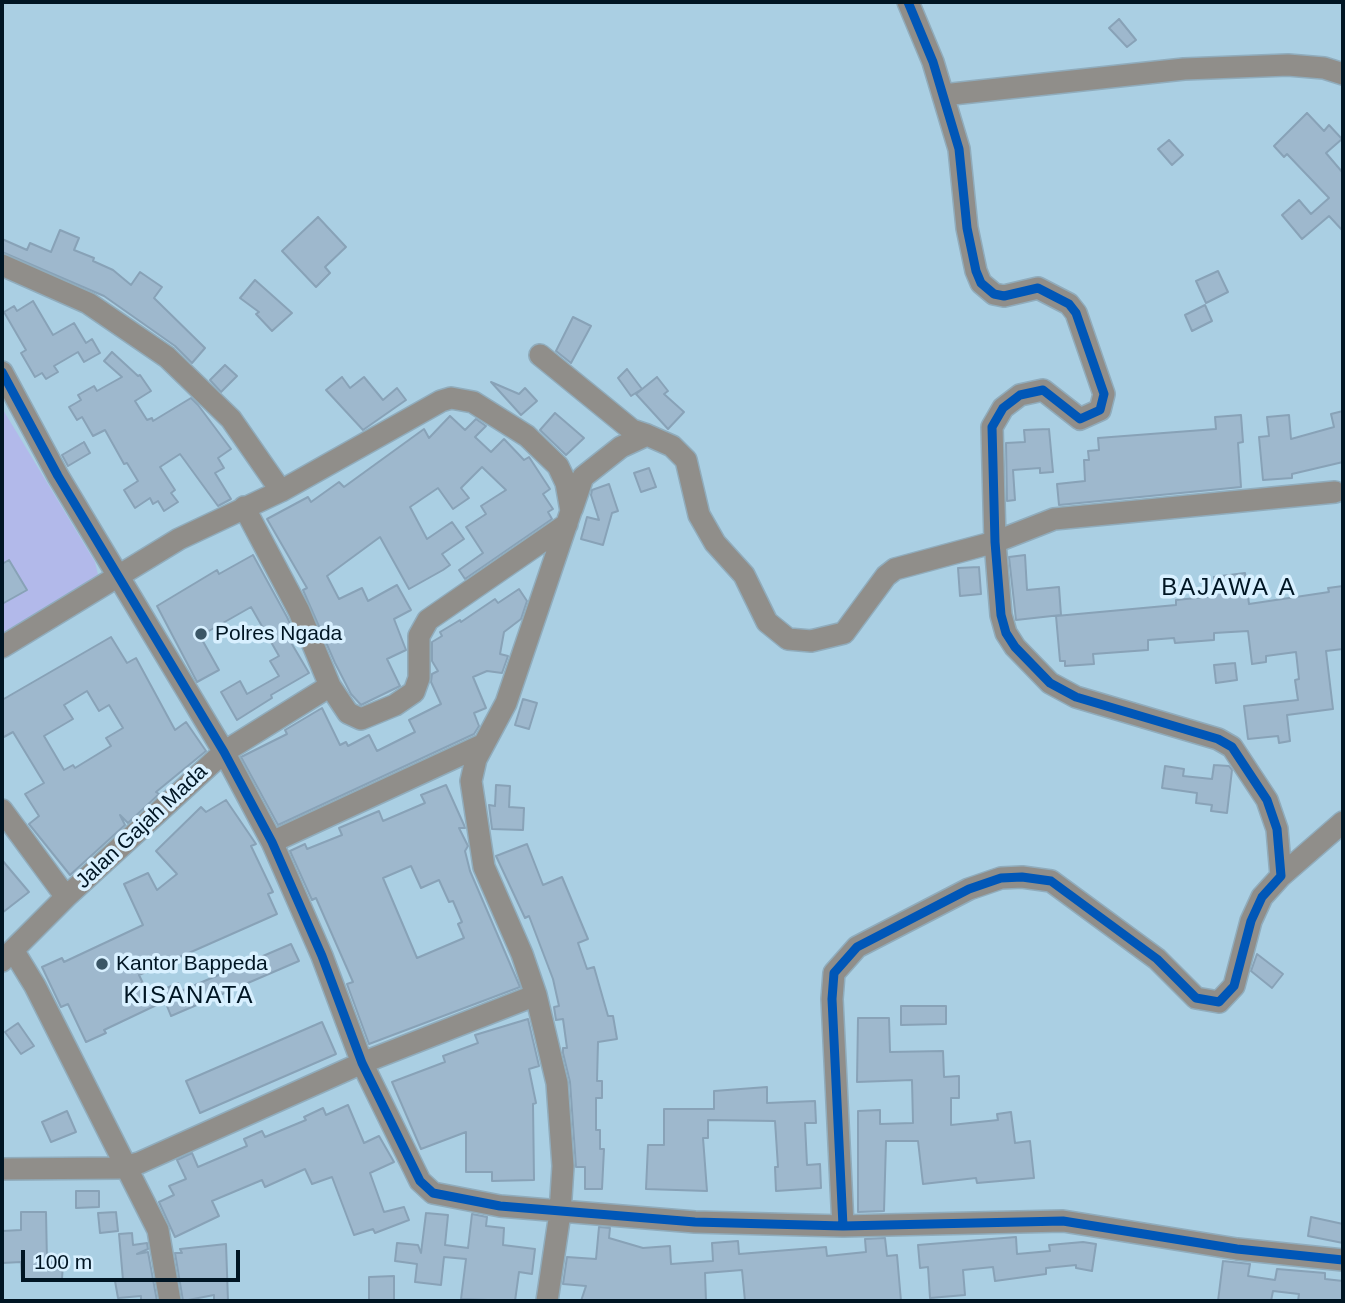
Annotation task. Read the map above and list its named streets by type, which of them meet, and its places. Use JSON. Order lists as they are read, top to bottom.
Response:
{
  "streets": {
    "street": ["Jalan Gajah Mada"]
  },
  "districts": ["BAJAWA A", "KISANATA"],
  "places": ["Polres Ngada", "Kantor Bappeda"],
  "scale_bar": "100 m"
}
